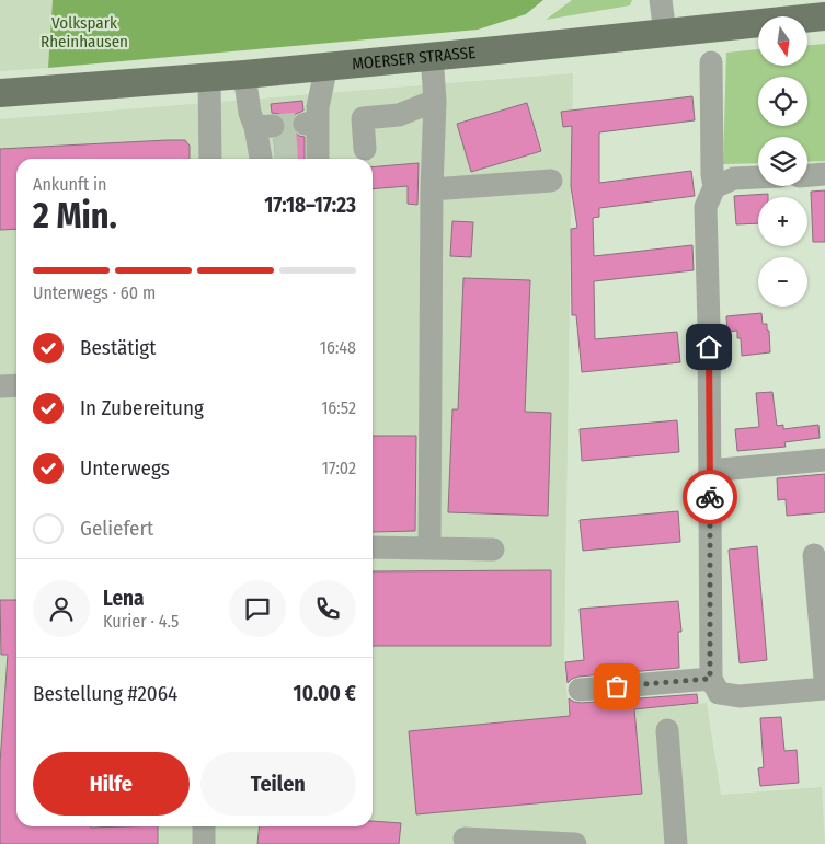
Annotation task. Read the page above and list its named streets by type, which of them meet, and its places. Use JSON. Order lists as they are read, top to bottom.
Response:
{
  "streets": {
    "main road": ["MOERSER STRASSE"]
  },
  "parks": ["Volkspark Rheinhausen"],
  "north": "bottom",
  "page": {
    "map_buttons": ["+", "−"],
    "heading": ["2 Min.", "Ankunft in", "17:18–17:23"],
    "panel": [
      "Lena",
      "Kurier · 4.5",
      "Bestellung #2064",
      "10.00 €"
    ],
    "bar": "Unterwegs · 60 m",
    "list": [
      ["Bestätigt", "16:48"],
      ["In Zubereitung", "16:52"],
      ["Unterwegs", "17:02"],
      "Geliefert"
    ],
    "buttons": ["Hilfe", "Teilen"]
  }
}
